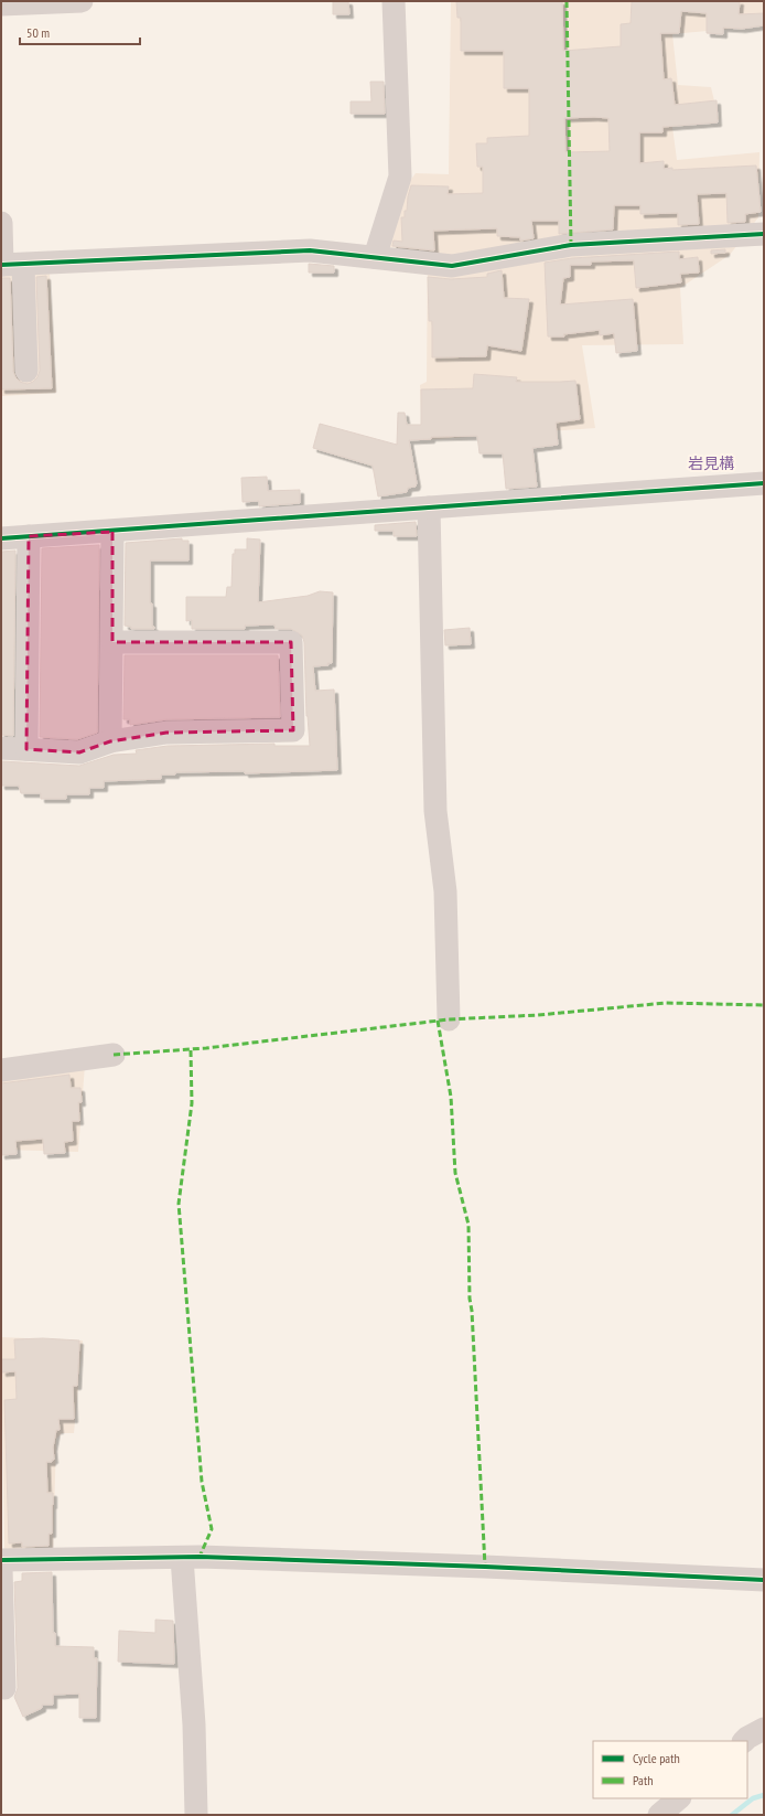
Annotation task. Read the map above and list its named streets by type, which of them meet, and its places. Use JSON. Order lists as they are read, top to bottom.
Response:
{
  "districts": ["岩見構"],
  "legend": ["Cycle path", "Path"],
  "scale_bar": "50 m"
}
